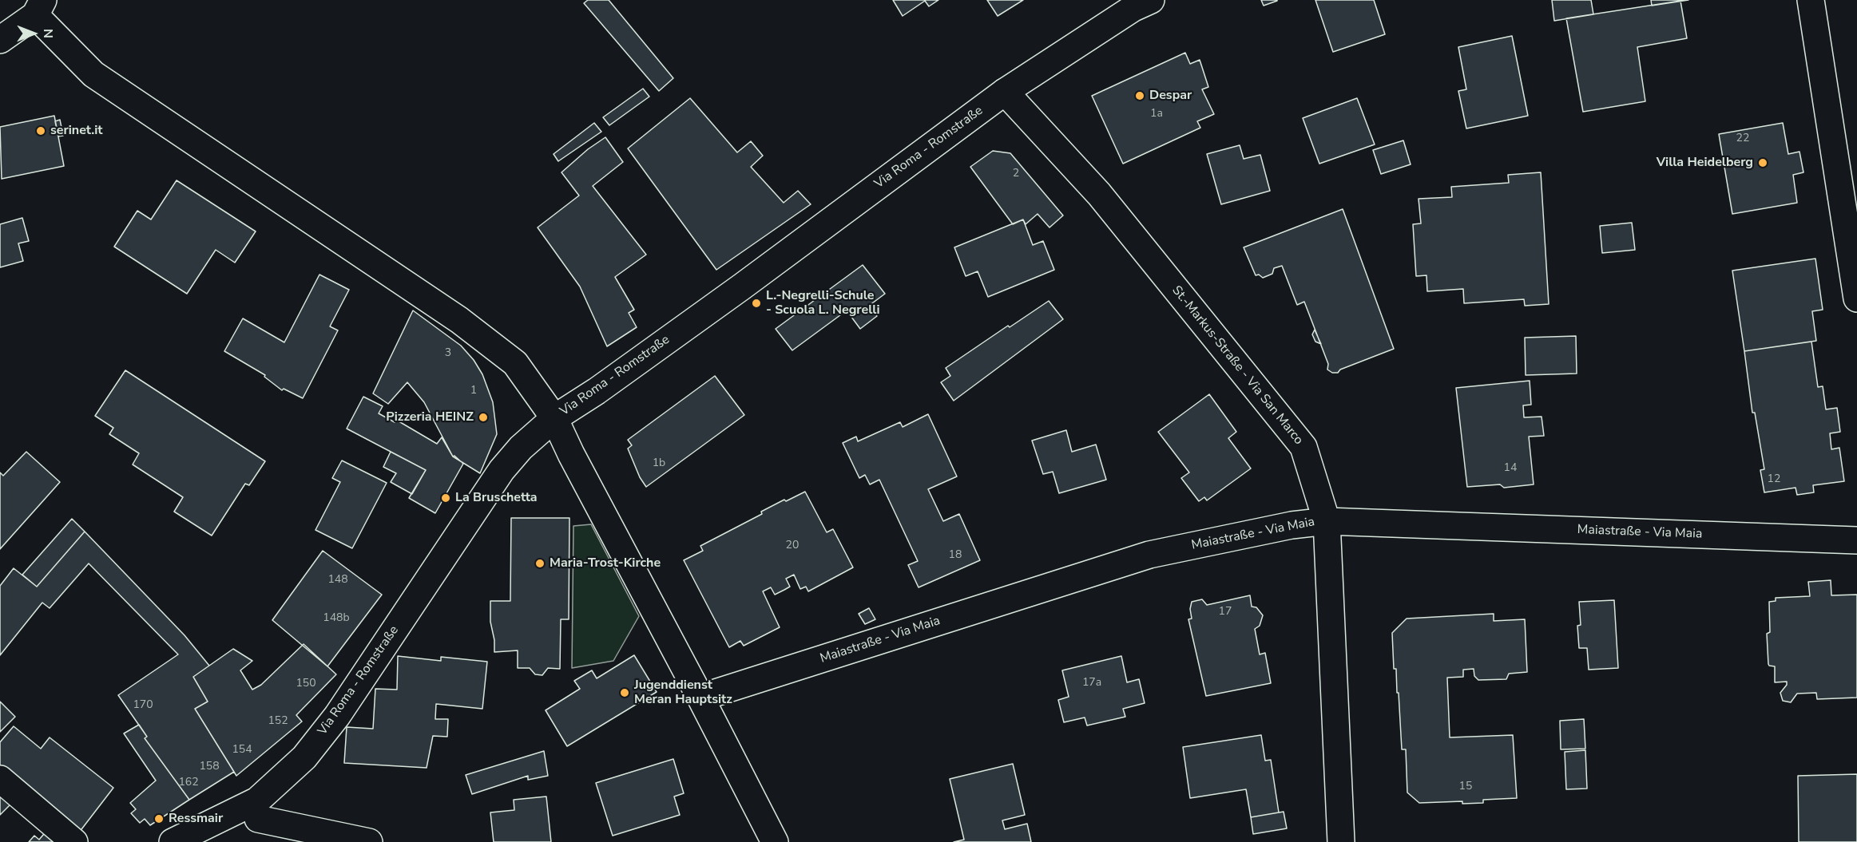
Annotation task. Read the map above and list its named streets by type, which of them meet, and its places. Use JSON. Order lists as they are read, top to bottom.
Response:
{
  "streets": {
    "street": ["Via Roma - Romstraße", "St.-Markus-Straße - Via San Marco", "Maiastraße - Via Maia"]
  },
  "crossings": [
    ["Via Roma - Romstraße", "St.-Markus-Straße - Via San Marco"],
    ["St.-Markus-Straße - Via San Marco", "Maiastraße - Via Maia"]
  ],
  "places": [
    "Despar",
    "serinet.it",
    "Villa Heidelberg",
    "L.-Negrelli-Schule - Scuola L. Negrelli",
    "Pizzeria HEINZ",
    "La Bruschetta",
    "Maria-Trost-Kirche",
    "Jugenddienst Meran Hauptsitz",
    "Ressmair"
  ],
  "house_numbers": [
    "1a",
    "22",
    "2",
    "3",
    "1",
    "1b",
    "14",
    "12",
    "20",
    "18",
    "148",
    "17",
    "148b",
    "17a",
    "150",
    "170",
    "152",
    "154",
    "158",
    "162",
    "15"
  ],
  "north": "right"
}
